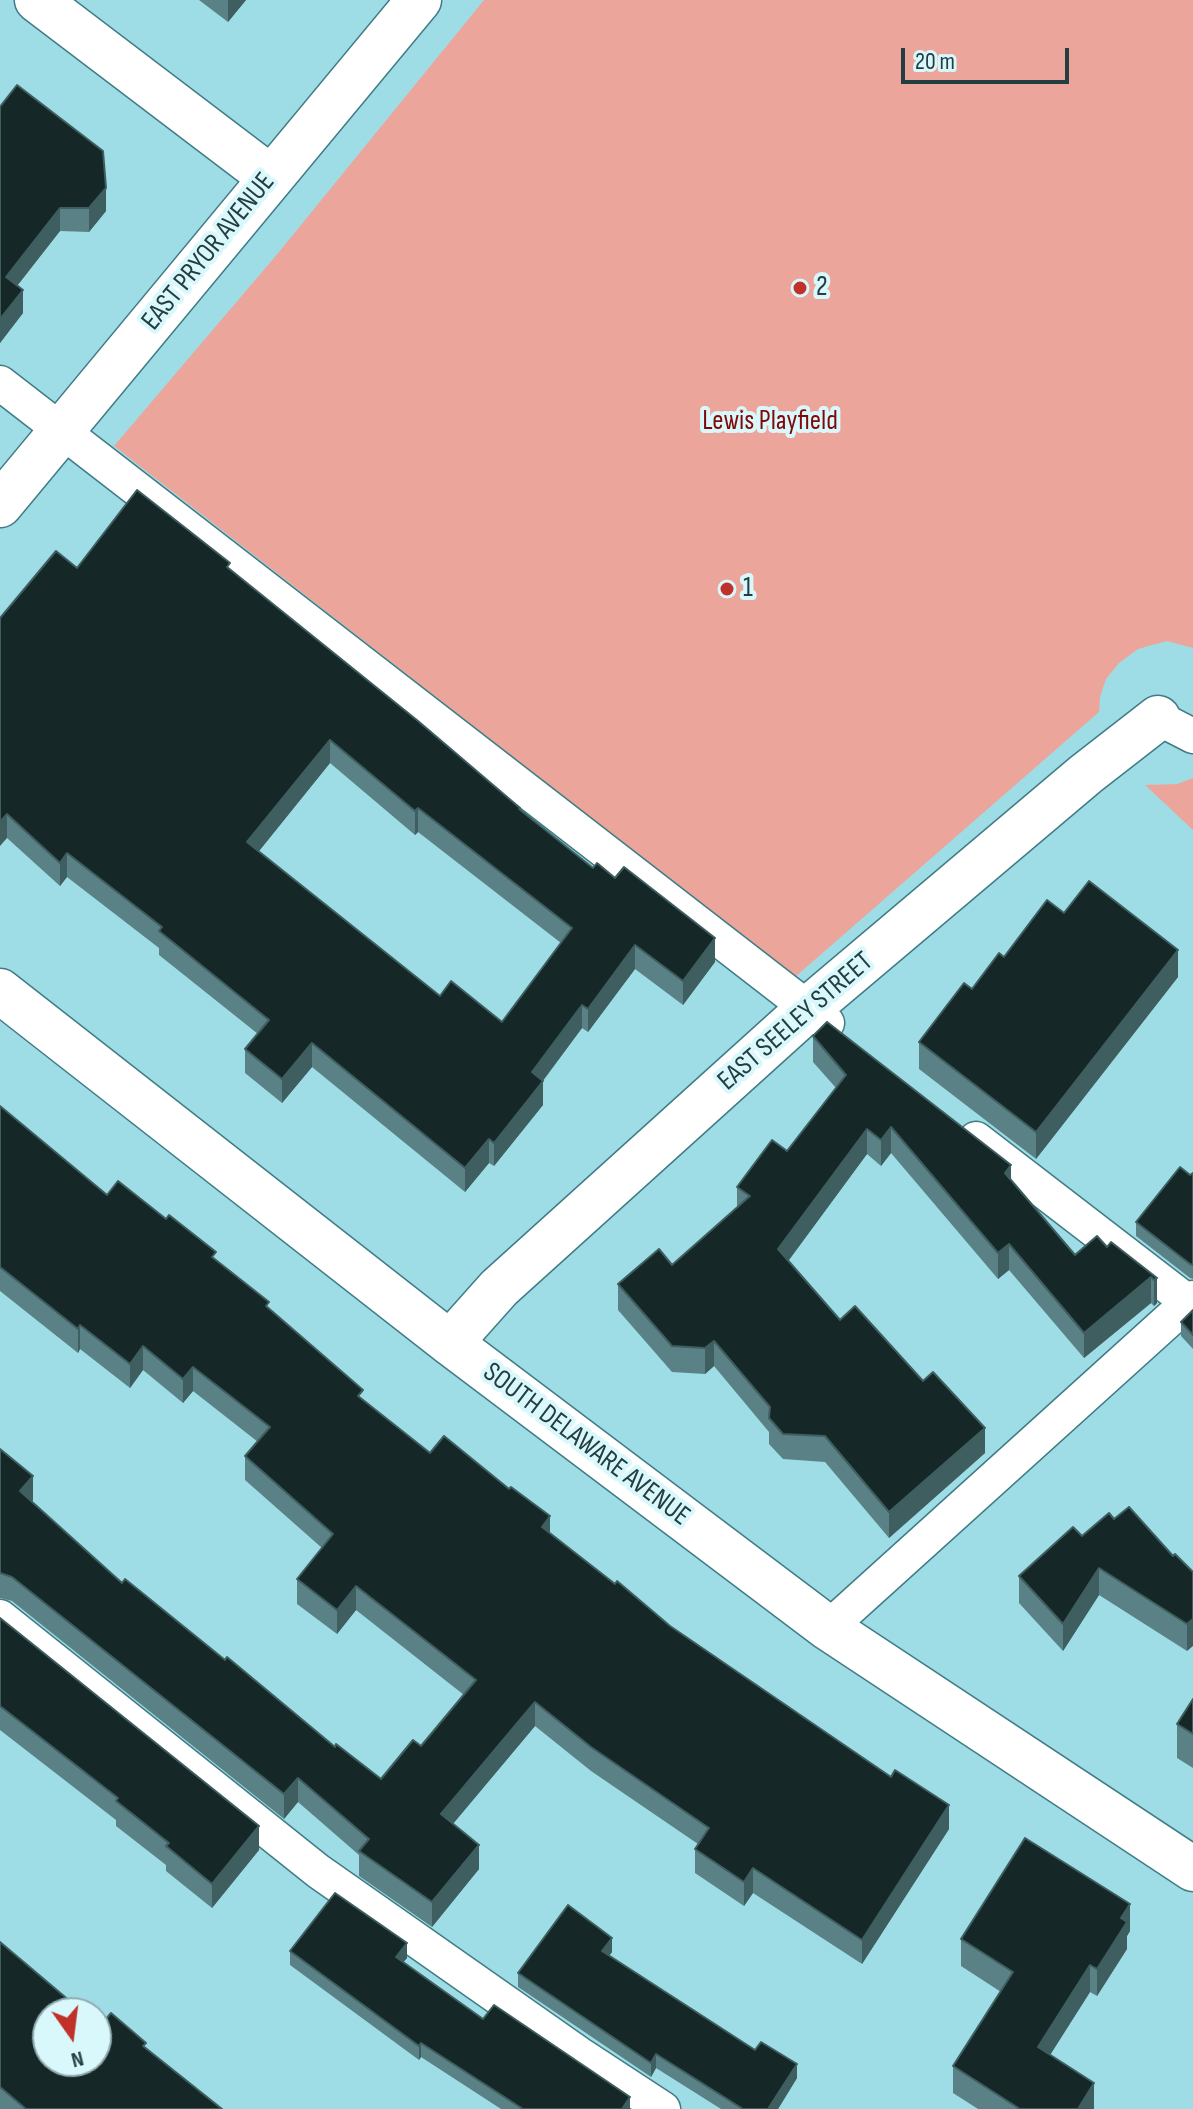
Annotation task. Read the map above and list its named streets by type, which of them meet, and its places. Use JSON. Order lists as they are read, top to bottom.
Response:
{
  "streets": {
    "street": ["EAST PRYOR AVENUE", "EAST SEELEY STREET", "SOUTH DELAWARE AVENUE"]
  },
  "crossings": [
    ["EAST SEELEY STREET", "SOUTH DELAWARE AVENUE"]
  ],
  "parks": ["Lewis Playfield"],
  "places": ["2", "1"],
  "scale_bar": "20 m",
  "north": "bottom"
}
